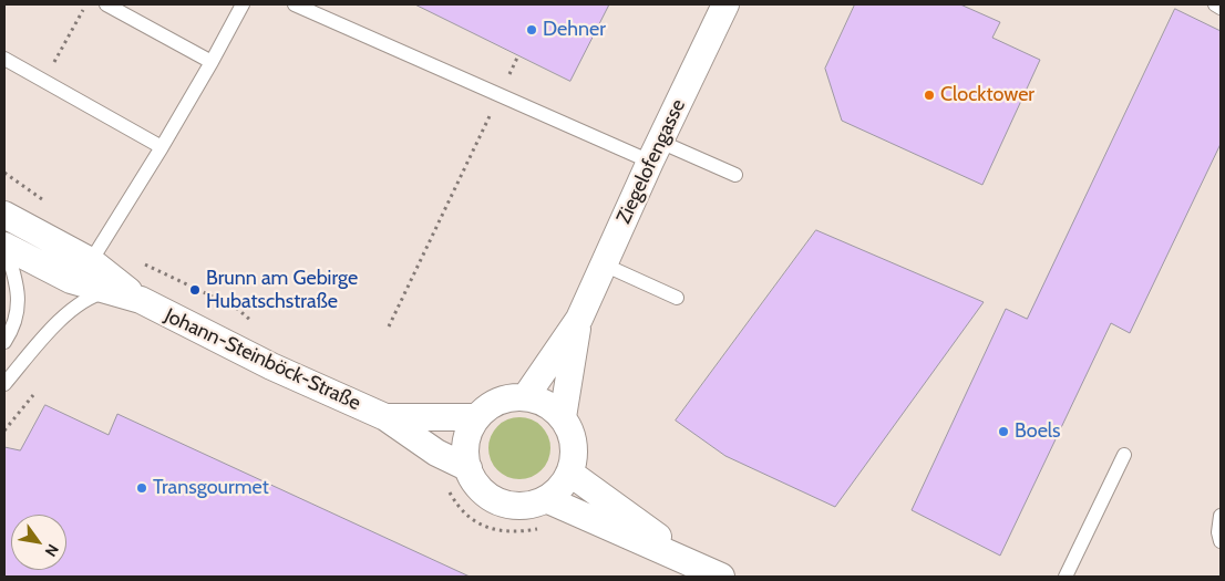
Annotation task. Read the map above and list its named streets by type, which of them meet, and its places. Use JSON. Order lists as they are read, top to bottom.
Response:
{
  "streets": {
    "street": ["Ziegelofengasse", "Johann-Steinböck-Straße"]
  },
  "crossings": [
    ["Ziegelofengasse", "Johann-Steinböck-Straße"]
  ],
  "places": [
    "Dehner",
    "Clocktower",
    "Brunn am Gebirge Hubatschstraße",
    "Boels",
    "Transgourmet"
  ],
  "north": "bottom right"
}
